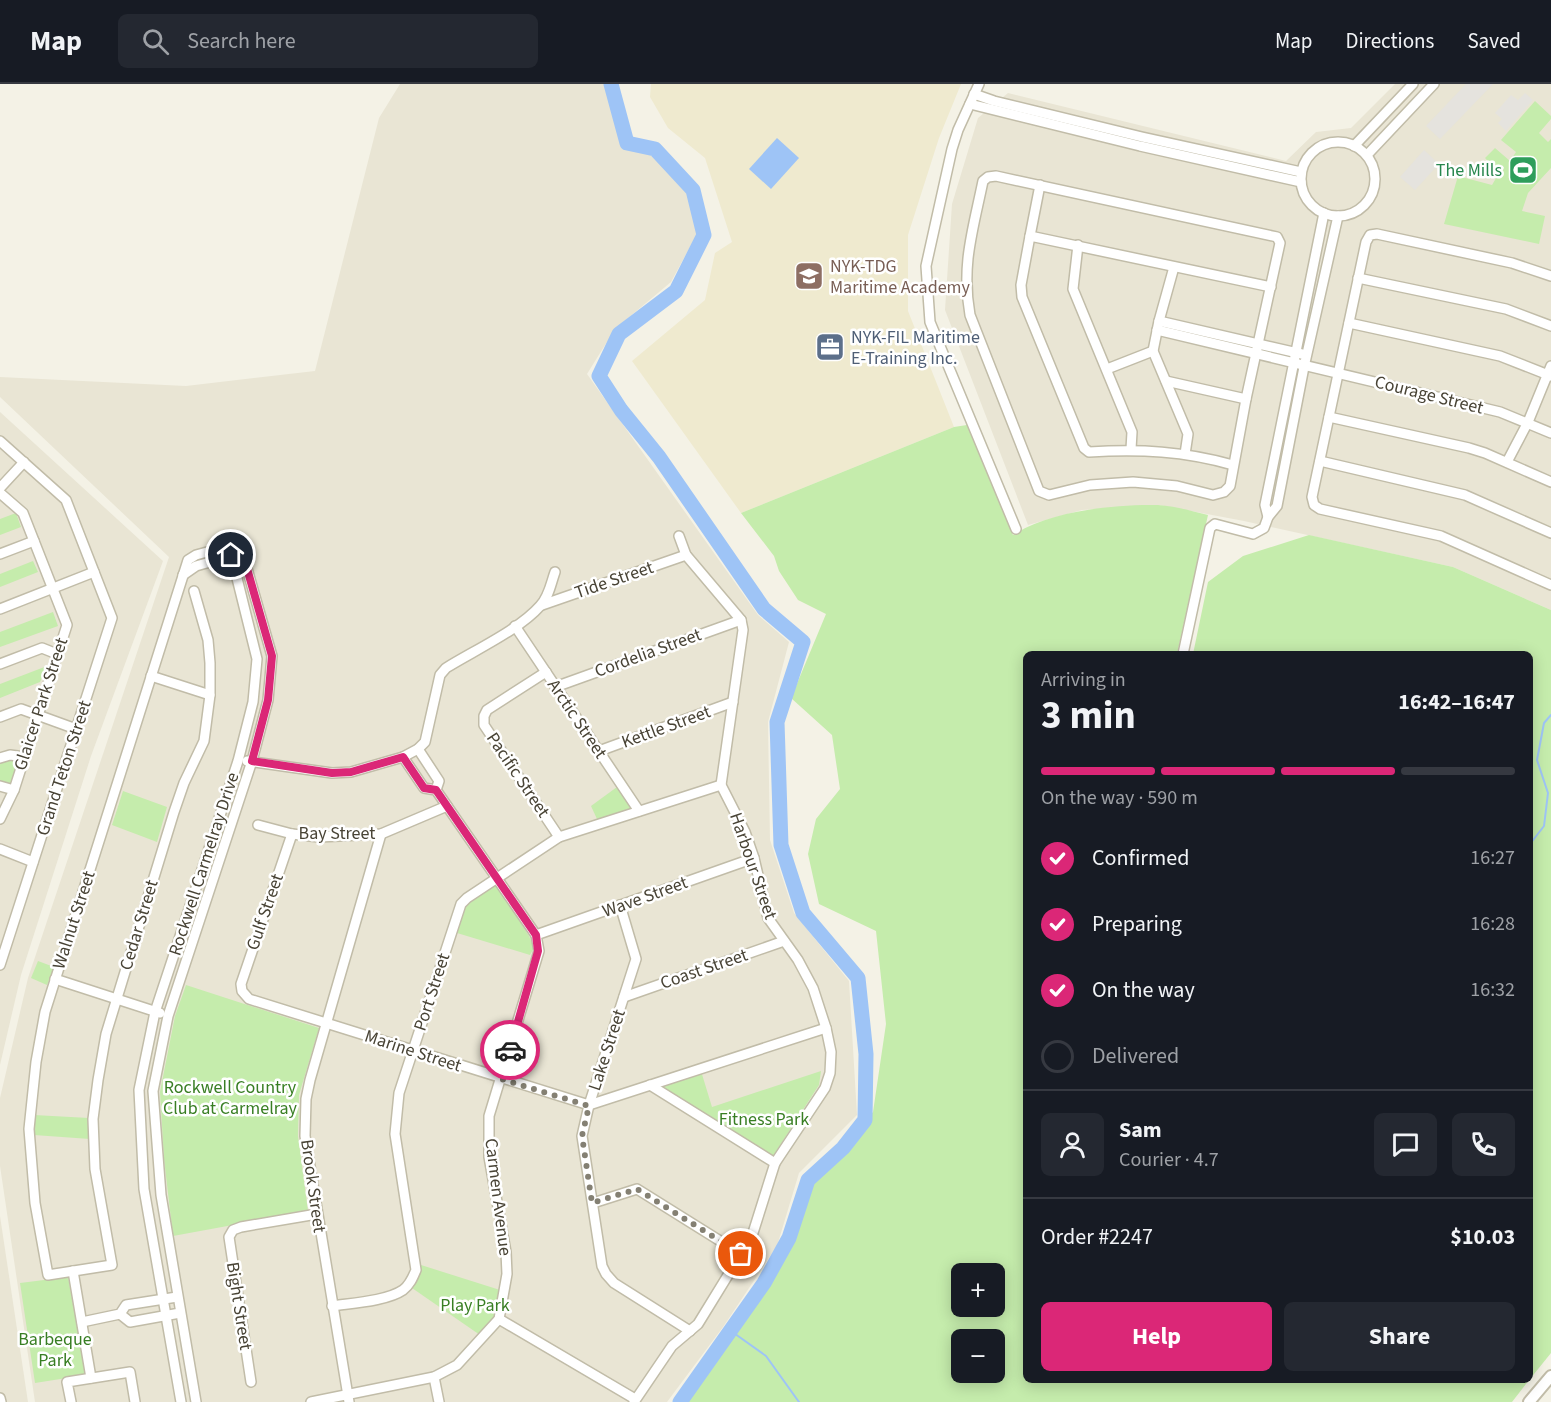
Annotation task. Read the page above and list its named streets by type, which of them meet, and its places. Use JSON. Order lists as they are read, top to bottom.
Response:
{
  "streets": {
    "street": [
      "Courage Street",
      "Tide Street",
      "Cordelia Street",
      "Glaicer Park Street",
      "Arctic Street",
      "Kettle Street",
      "Grand Teton Street",
      "Pacific Street",
      "Bay Street",
      "Rockwell Carmelray Drive",
      "Harbour Street",
      "Wave Street",
      "Gulf Street",
      "Walnut Street",
      "Cedar Street",
      "Coast Street",
      "Port Street",
      "Lake Street",
      "Marine Street",
      "Brook Street",
      "Carmen Avenue",
      "Bight Street"
    ]
  },
  "crossings": [
    ["Cordelia Street", "Arctic Street"],
    ["Arctic Street", "Kettle Street"],
    ["Arctic Street", "Pacific Street"],
    ["Arctic Street", "Port Street"],
    ["Pacific Street", "Port Street"],
    ["Bay Street", "Gulf Street"],
    ["Bay Street", "Brook Street"],
    ["Rockwell Carmelray Drive", "Walnut Street"],
    ["Harbour Street", "Wave Street"],
    ["Harbour Street", "Coast Street"],
    ["Harbour Street", "Port Street"],
    ["Harbour Street", "Lake Street"],
    ["Wave Street", "Lake Street"],
    ["Wave Street", "Carmen Avenue"],
    ["Gulf Street", "Marine Street"],
    ["Walnut Street", "Cedar Street"],
    ["Coast Street", "Lake Street"],
    ["Port Street", "Marine Street"],
    ["Port Street", "Brook Street"],
    ["Lake Street", "Marine Street"],
    ["Marine Street", "Brook Street"],
    ["Marine Street", "Carmen Avenue"],
    ["Brook Street", "Bight Street"]
  ],
  "parks": [
    "Rockwell Country Club at Carmelray",
    "Fitness Park",
    "Play Park",
    "Barbeque Park"
  ],
  "places": {
    "sports": ["The Mills"],
    "school or university": ["NYK-TDG Maritime Academy"],
    "office": ["NYK-FIL Maritime E-Training Inc."]
  },
  "page": {
    "header": "Map",
    "search": "Search here",
    "nav": ["Map", "Directions", "Saved"],
    "heading": ["3 min", "Arriving in", "16:42–16:47"],
    "panel": [
      "Sam",
      "Courier · 4.7",
      "Order #2247",
      "$10.03"
    ],
    "bar": "On the way · 590 m",
    "list": [
      ["Confirmed", "16:27"],
      ["Preparing", "16:28"],
      ["On the way", "16:32"],
      "Delivered"
    ],
    "map_buttons": ["+", "−"],
    "buttons": ["Help", "Share"]
  }
}
